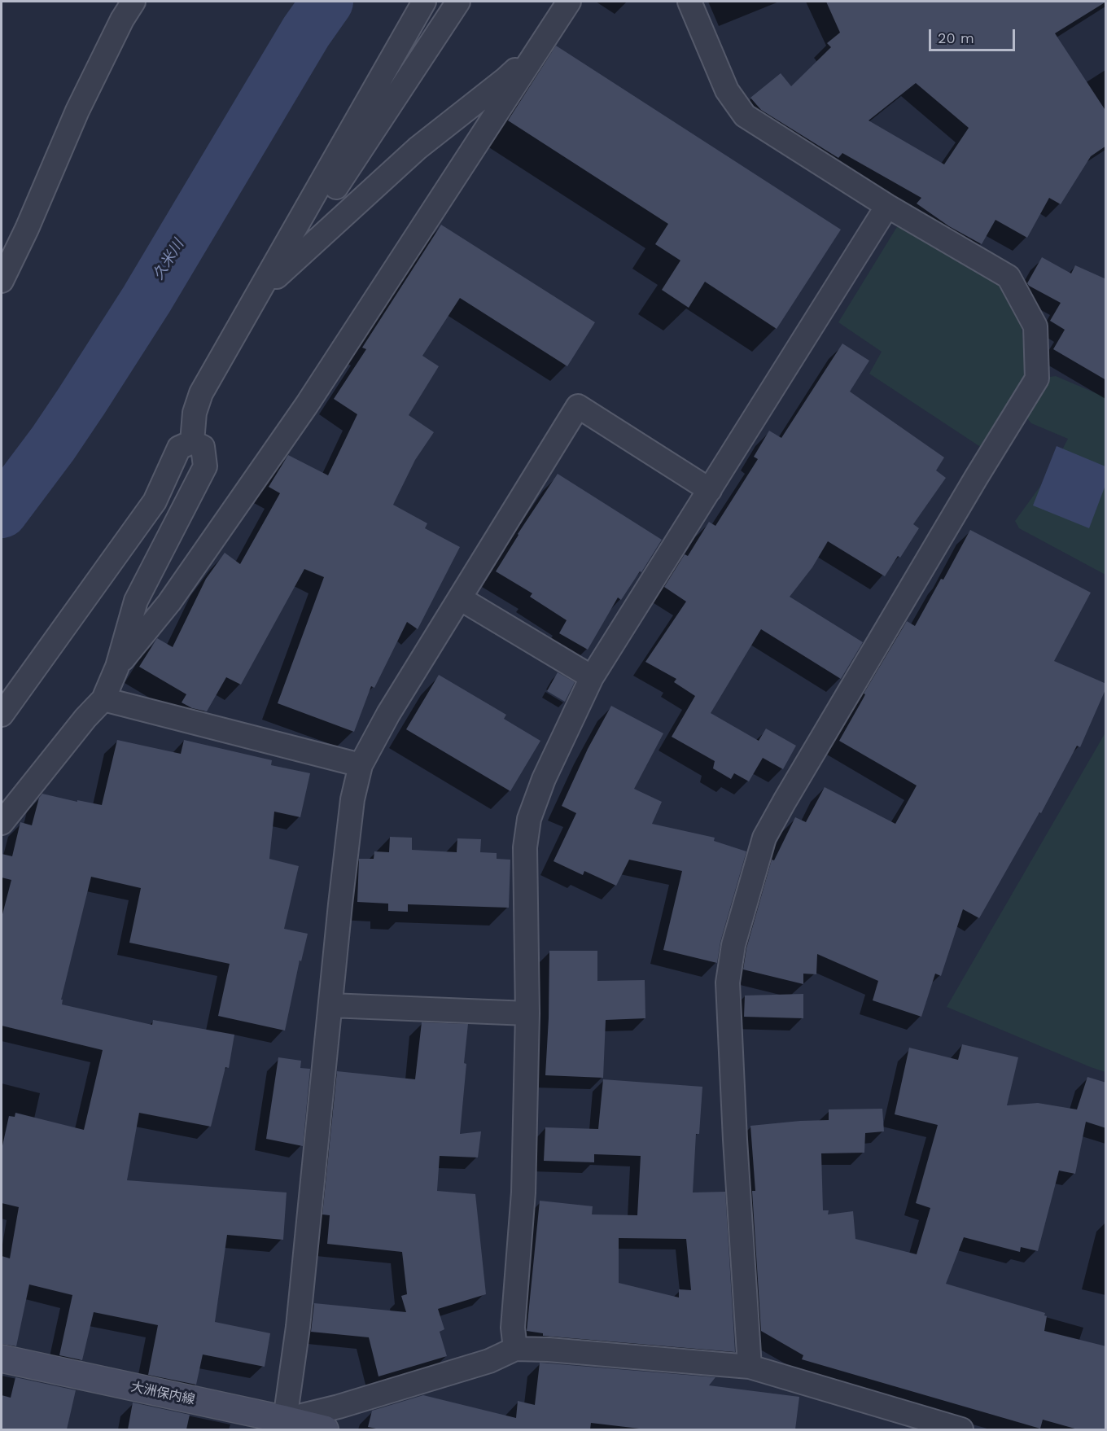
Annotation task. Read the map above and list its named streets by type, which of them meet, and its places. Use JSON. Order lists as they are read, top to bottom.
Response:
{
  "streets": {
    "main road": ["大洲保内線"]
  },
  "water": ["久米川"],
  "scale_bar": "20 m"
}
